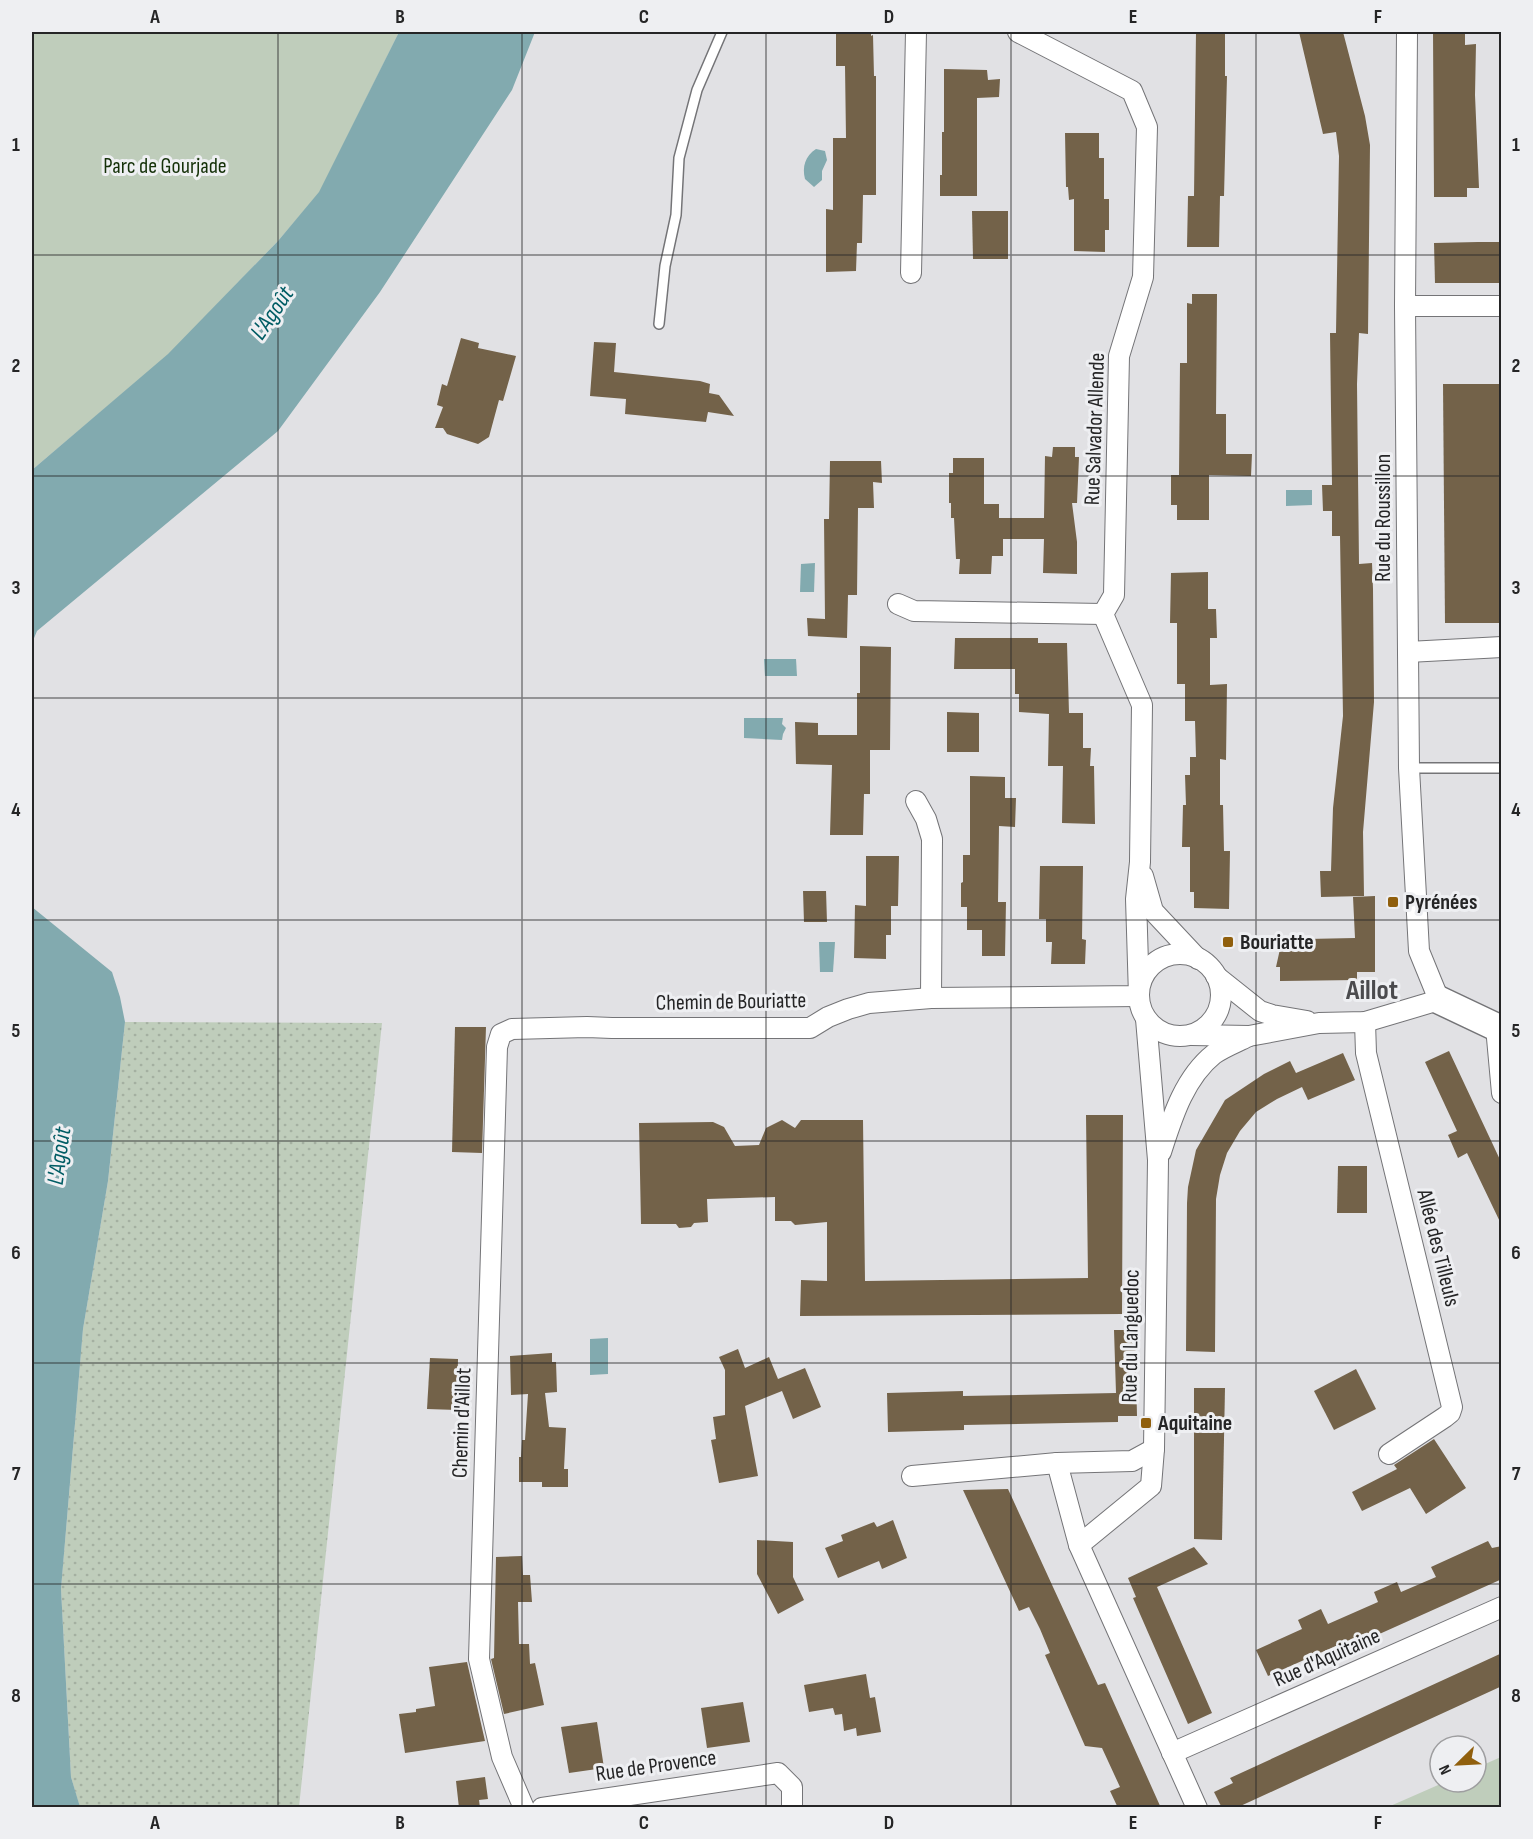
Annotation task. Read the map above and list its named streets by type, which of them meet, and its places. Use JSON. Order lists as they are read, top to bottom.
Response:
{
  "streets": {
    "street": [
      "Rue Salvador Allende",
      "Rue du Roussillon",
      "Chemin de Bouriatte",
      "Allée des Tilleuls",
      "Rue du Languedoc",
      "Chemin d'Aillot",
      "Rue d'Aquitaine",
      "Rue de Provence"
    ]
  },
  "crossings": [
    ["Chemin de Bouriatte", "Rue du Languedoc"],
    ["Chemin de Bouriatte", "Chemin d'Aillot"]
  ],
  "districts": ["Aillot"],
  "water": ["L'Agoût"],
  "parks": ["Parc de Gourjade"],
  "places": {
    "transit": ["Pyrénées", "Bouriatte", "Aquitaine"]
  },
  "north": "bottom left",
  "grid": {
    "columns": [
      "A",
      "B",
      "C",
      "D",
      "E",
      "F"
    ],
    "rows": [
      "1",
      "2",
      "3",
      "4",
      "5",
      "6",
      "7",
      "8"
    ]
  }
}
